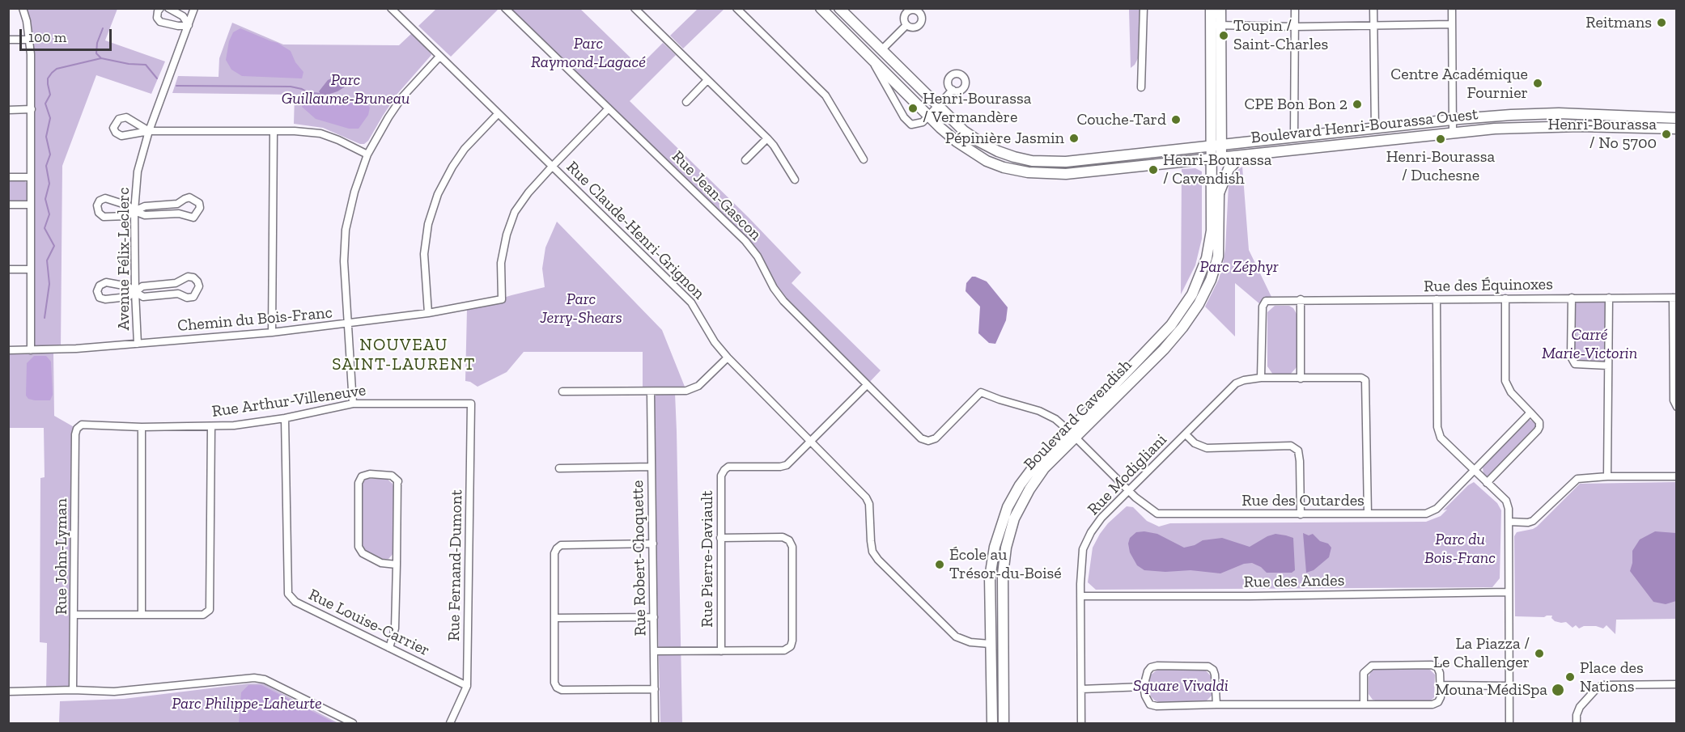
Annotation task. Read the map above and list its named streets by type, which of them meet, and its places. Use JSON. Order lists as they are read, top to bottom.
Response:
{
  "streets": {
    "main road": ["Boulevard Henri-Bourassa Ouest", "Boulevard Cavendish"],
    "street": [
      "Rue Jean-Gascon",
      "Rue Claude-Henri-Grignon",
      "Avenue Félix-Leclerc",
      "Rue des Équinoxes",
      "Chemin du Bois-Franc",
      "Rue Arthur-Villeneuve",
      "Rue Modigliani",
      "Rue des Outardes",
      "Rue John-Lyman",
      "Rue Robert-Choquette",
      "Rue Pierre-Daviault",
      "Rue Fernand-Dumont",
      "Rue des Andes",
      "Rue Louise-Carrier"
    ]
  },
  "crossings": [
    ["Boulevard Henri-Bourassa Ouest", "Boulevard Cavendish"],
    ["Rue Jean-Gascon", "Rue des Outardes"],
    ["Rue Jean-Gascon", "Rue Pierre-Daviault"],
    ["Rue Claude-Henri-Grignon", "Chemin du Bois-Franc"],
    ["Rue Claude-Henri-Grignon", "Boulevard Cavendish"],
    ["Rue Claude-Henri-Grignon", "Rue Pierre-Daviault"],
    ["Avenue Félix-Leclerc", "Chemin du Bois-Franc"],
    ["Rue des Équinoxes", "Rue Modigliani"],
    ["Rue Arthur-Villeneuve", "Rue John-Lyman"],
    ["Rue Arthur-Villeneuve", "Rue Fernand-Dumont"],
    ["Rue Arthur-Villeneuve", "Rue Louise-Carrier"],
    ["Boulevard Cavendish", "Rue des Outardes"],
    ["Rue Modigliani", "Rue des Outardes"],
    ["Rue Modigliani", "Rue des Andes"],
    ["Rue Fernand-Dumont", "Rue Louise-Carrier"]
  ],
  "districts": ["NOUVEAU SAINT-LAURENT"],
  "parks": [
    "Parc Raymond-Lagacé",
    "Parc Guillaume-Bruneau",
    "Parc Zéphyr",
    "Parc Jerry-Shears",
    "Carré Marie-Victorin",
    "Parc du Bois-Franc",
    "Square Vivaldi",
    "Parc Philippe-Laheurte"
  ],
  "places": [
    "Reitmans",
    "Toupin / Saint-Charles",
    "Centre Académique Fournier",
    "CPE Bon Bon 2",
    "Henri-Bourassa / Vermandère",
    "Couche-Tard",
    "Henri-Bourassa / No 5700",
    "Pépinière Jasmin",
    "Henri-Bourassa / Duchesne",
    "Henri-Bourassa / Cavendish",
    "École au Trésor-du-Boisé",
    "La Piazza / Le Challenger",
    "Place des Nations",
    "Mouna MédiSpa"
  ],
  "scale_bar": "100 m"
}
